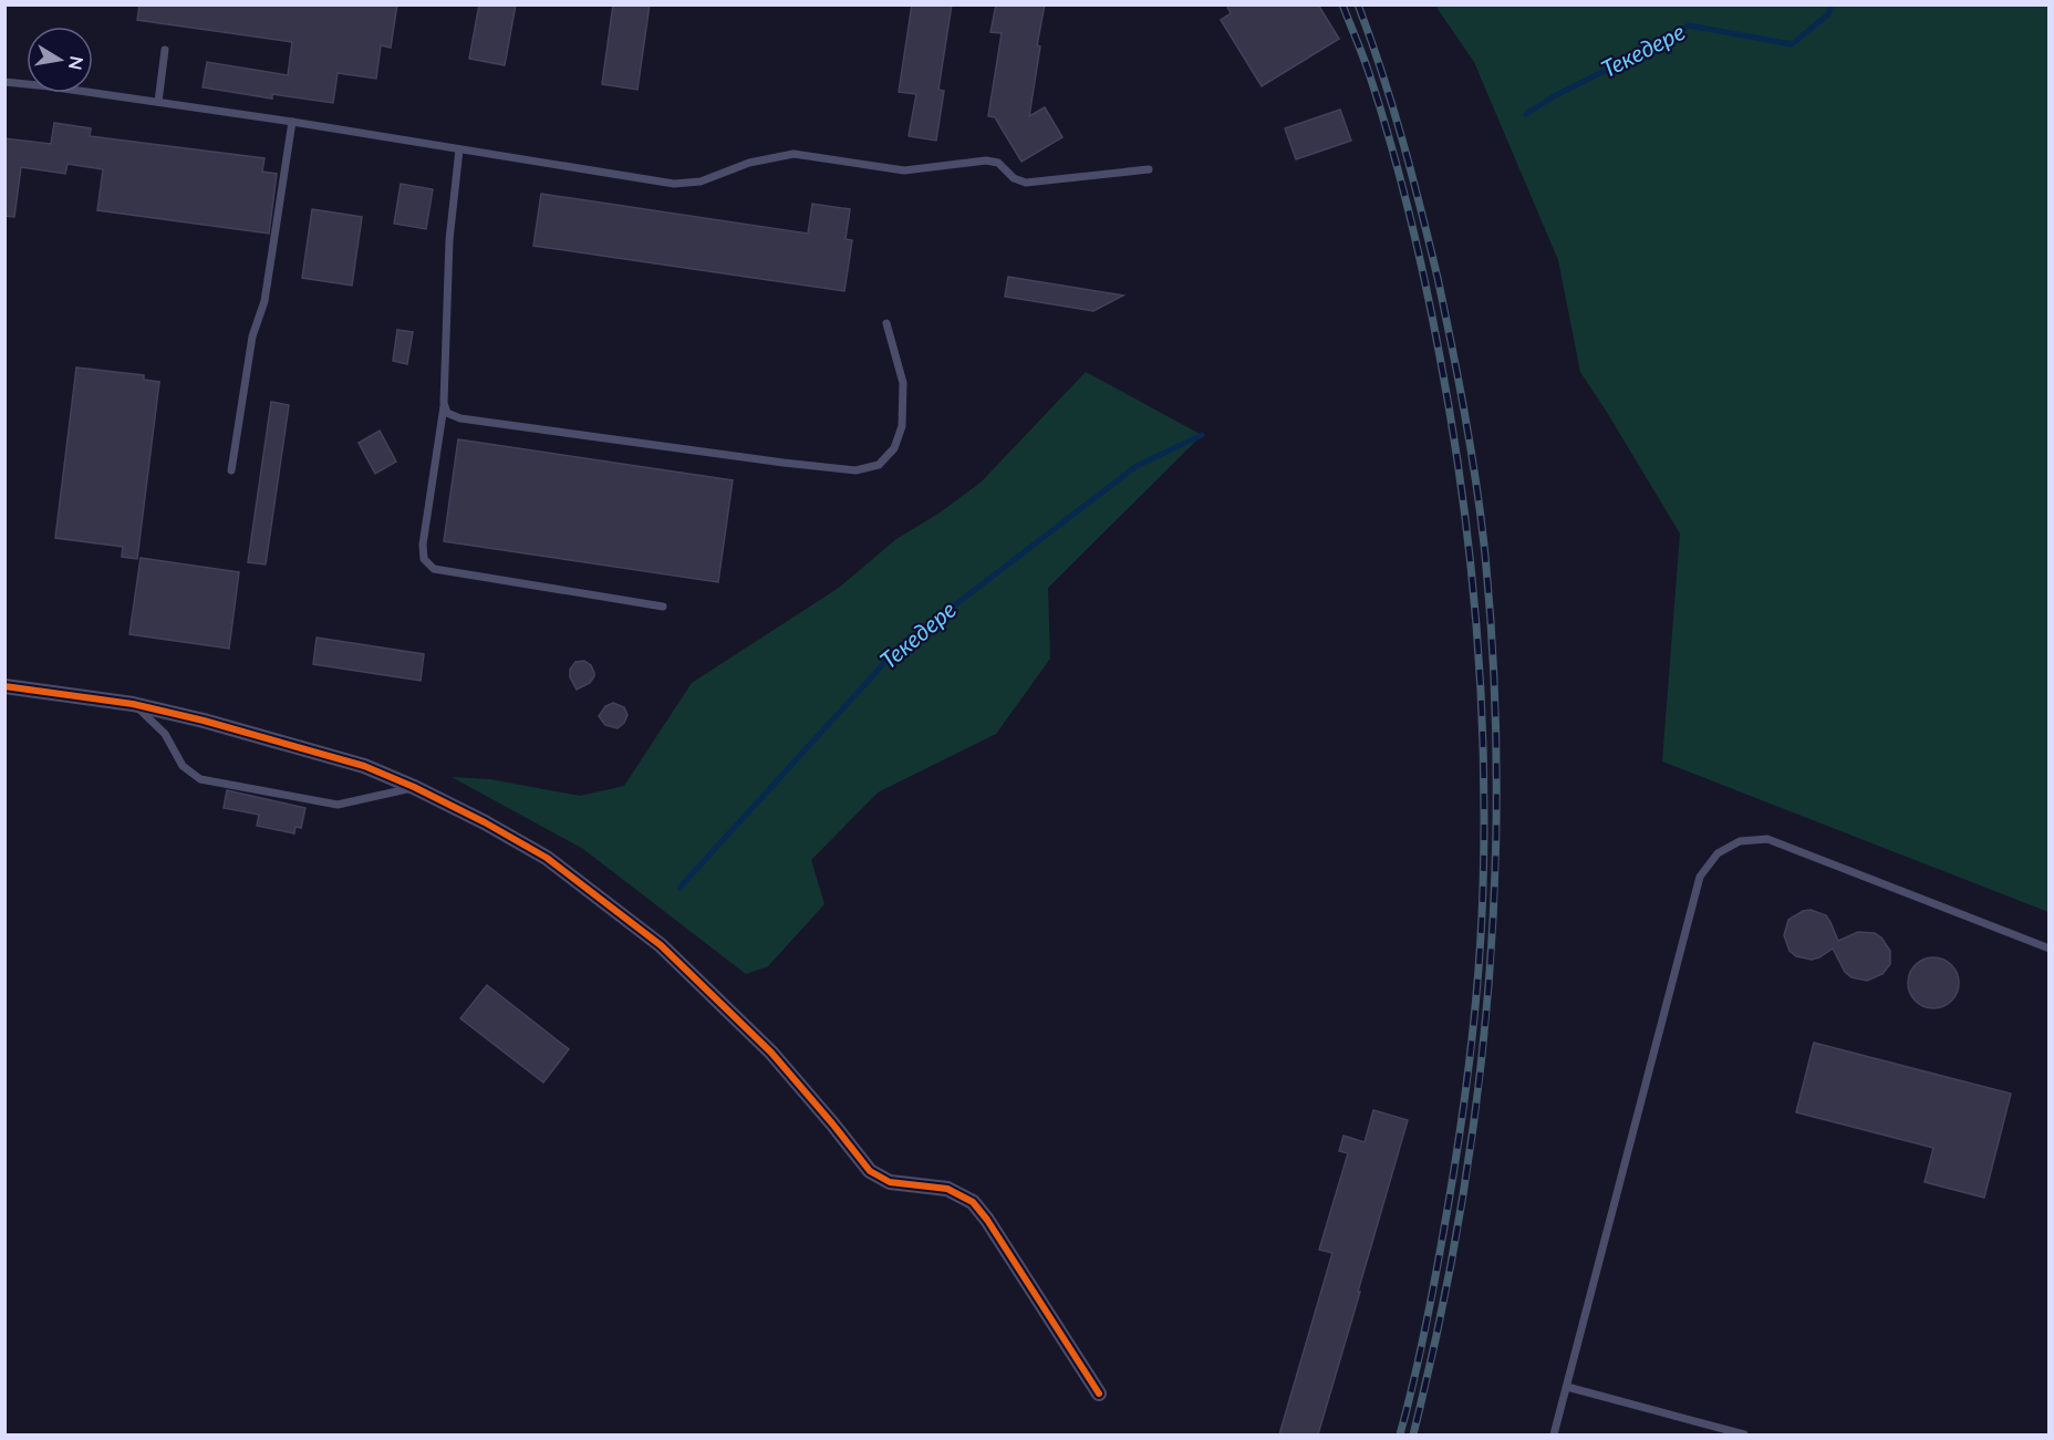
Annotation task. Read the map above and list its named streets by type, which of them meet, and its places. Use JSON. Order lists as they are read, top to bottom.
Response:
{
  "water": ["Текедере"],
  "north": "right"
}
